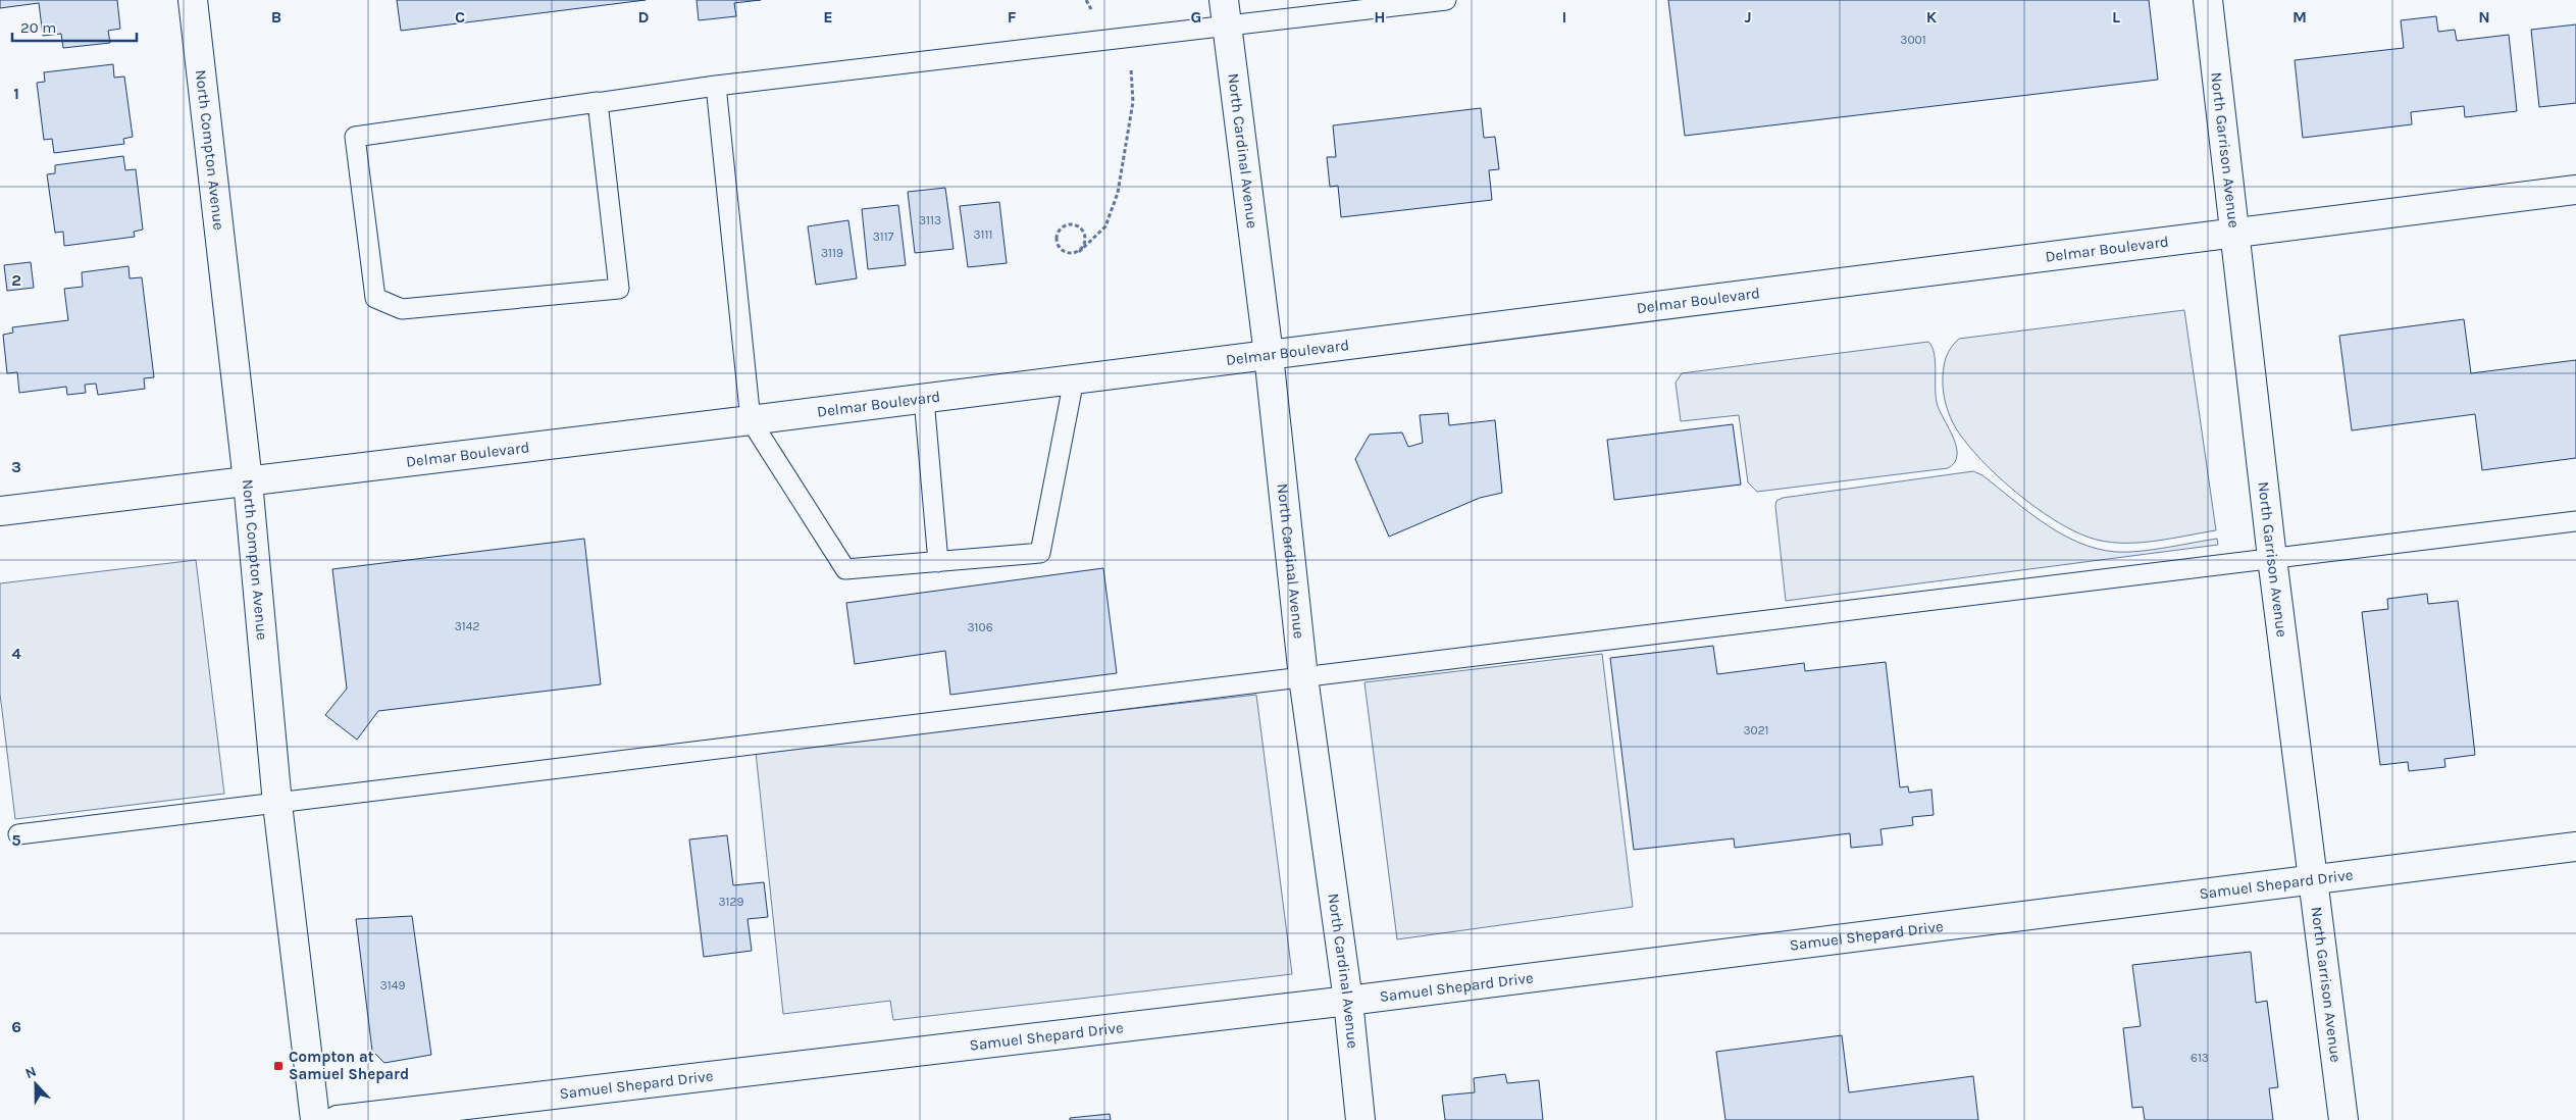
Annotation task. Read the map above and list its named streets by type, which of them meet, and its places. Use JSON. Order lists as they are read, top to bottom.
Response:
{
  "streets": {
    "street": [
      "North Compton Avenue",
      "North Cardinal Avenue",
      "North Garrison Avenue",
      "Delmar Boulevard",
      "Samuel Shepard Drive"
    ]
  },
  "crossings": [
    ["North Compton Avenue", "Delmar Boulevard"],
    ["North Cardinal Avenue", "Delmar Boulevard"],
    ["North Cardinal Avenue", "Samuel Shepard Drive"],
    ["North Garrison Avenue", "Delmar Boulevard"],
    ["North Garrison Avenue", "Samuel Shepard Drive"]
  ],
  "places": {
    "transit": ["Compton at Samuel Shepard"]
  },
  "house_numbers": [
    "3001",
    "3113",
    "3111",
    "3117",
    "3119",
    "3142",
    "3106",
    "3021",
    "3129",
    "3149",
    "613"
  ],
  "scale_bar": "20 m",
  "north": "top",
  "grid": {
    "columns": [
      "B",
      "C",
      "D",
      "E",
      "F",
      "G",
      "H",
      "I",
      "J",
      "K",
      "L",
      "M",
      "N"
    ],
    "rows": [
      "1",
      "2",
      "3",
      "4",
      "5",
      "6"
    ]
  }
}
